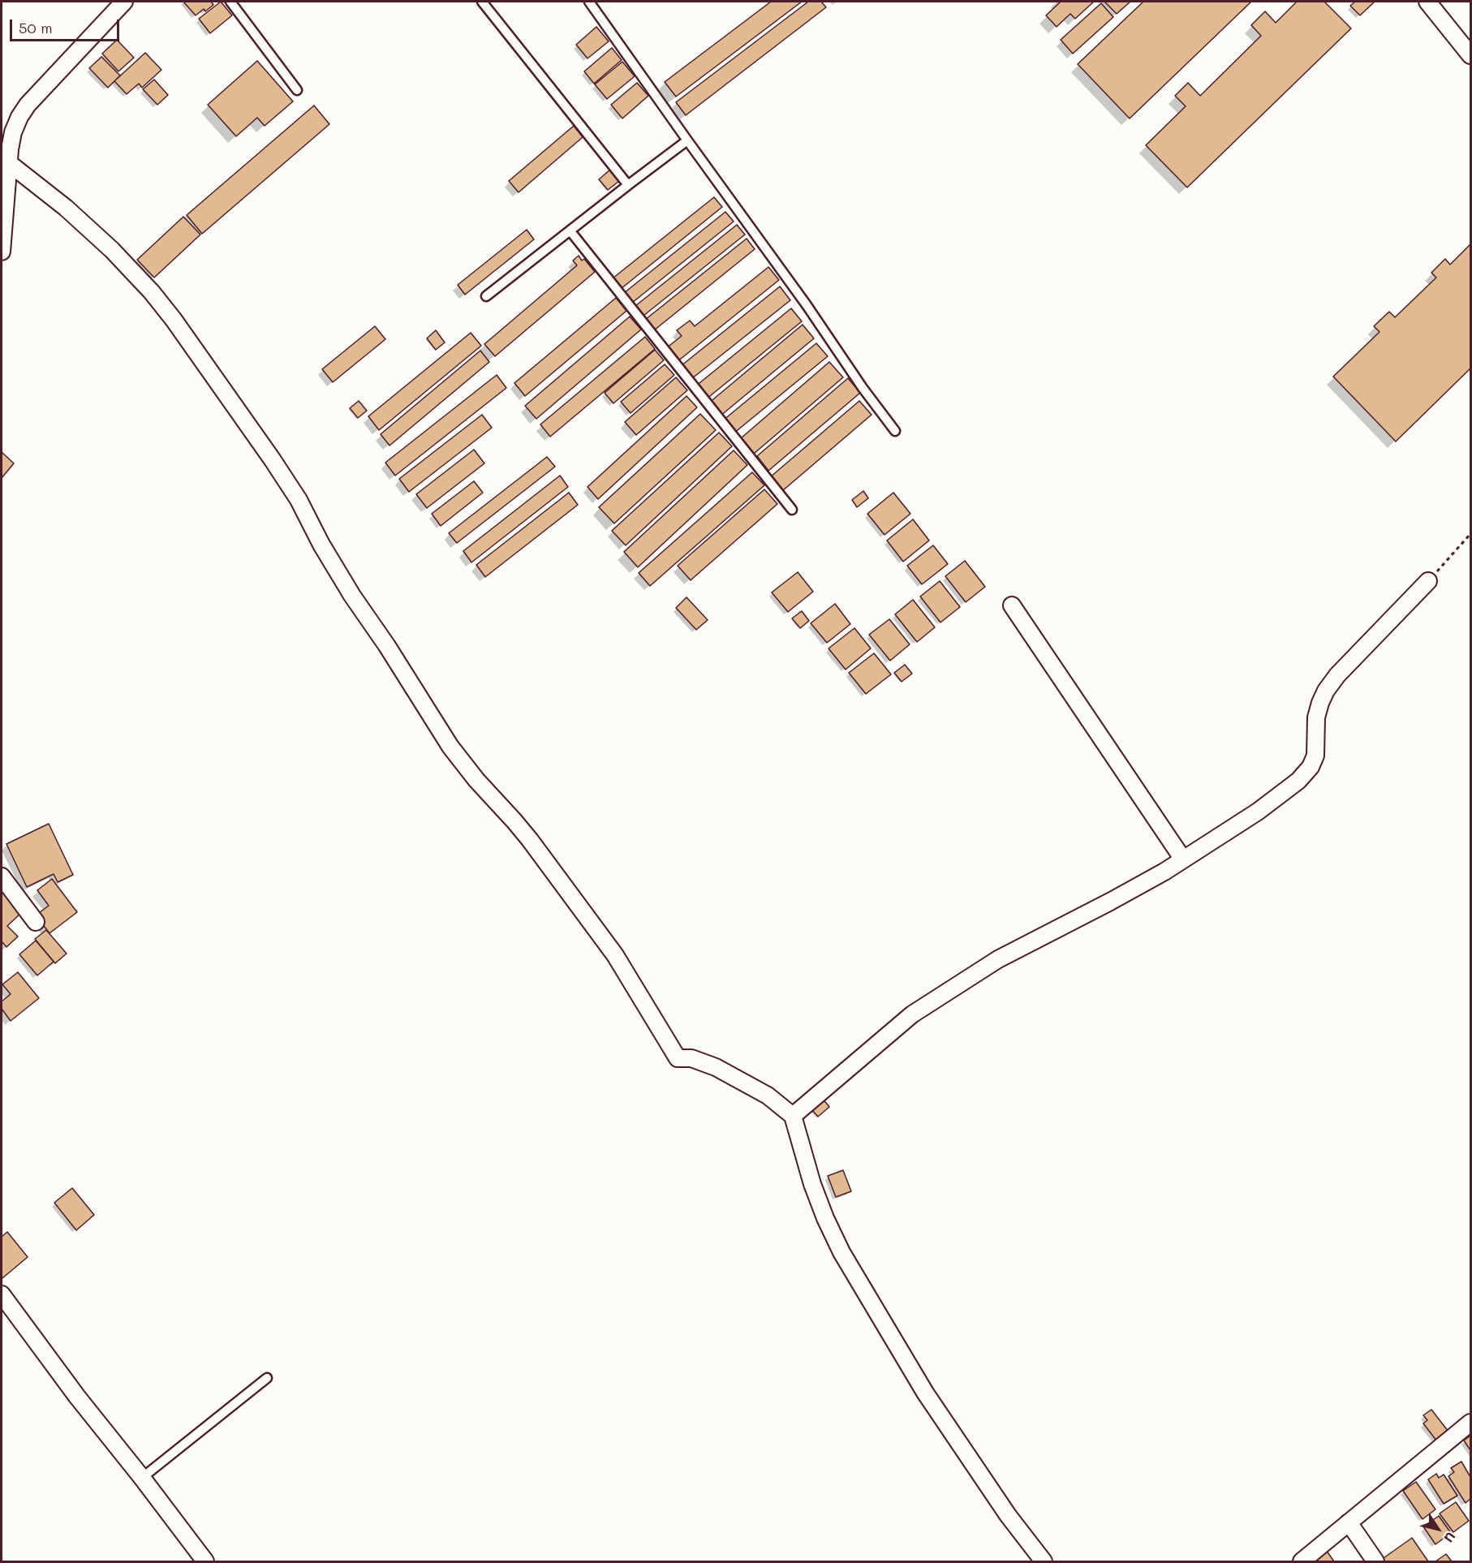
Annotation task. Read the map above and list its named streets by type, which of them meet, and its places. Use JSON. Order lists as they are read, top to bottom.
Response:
{
  "scale_bar": "50 m",
  "north": "bottom right"
}
